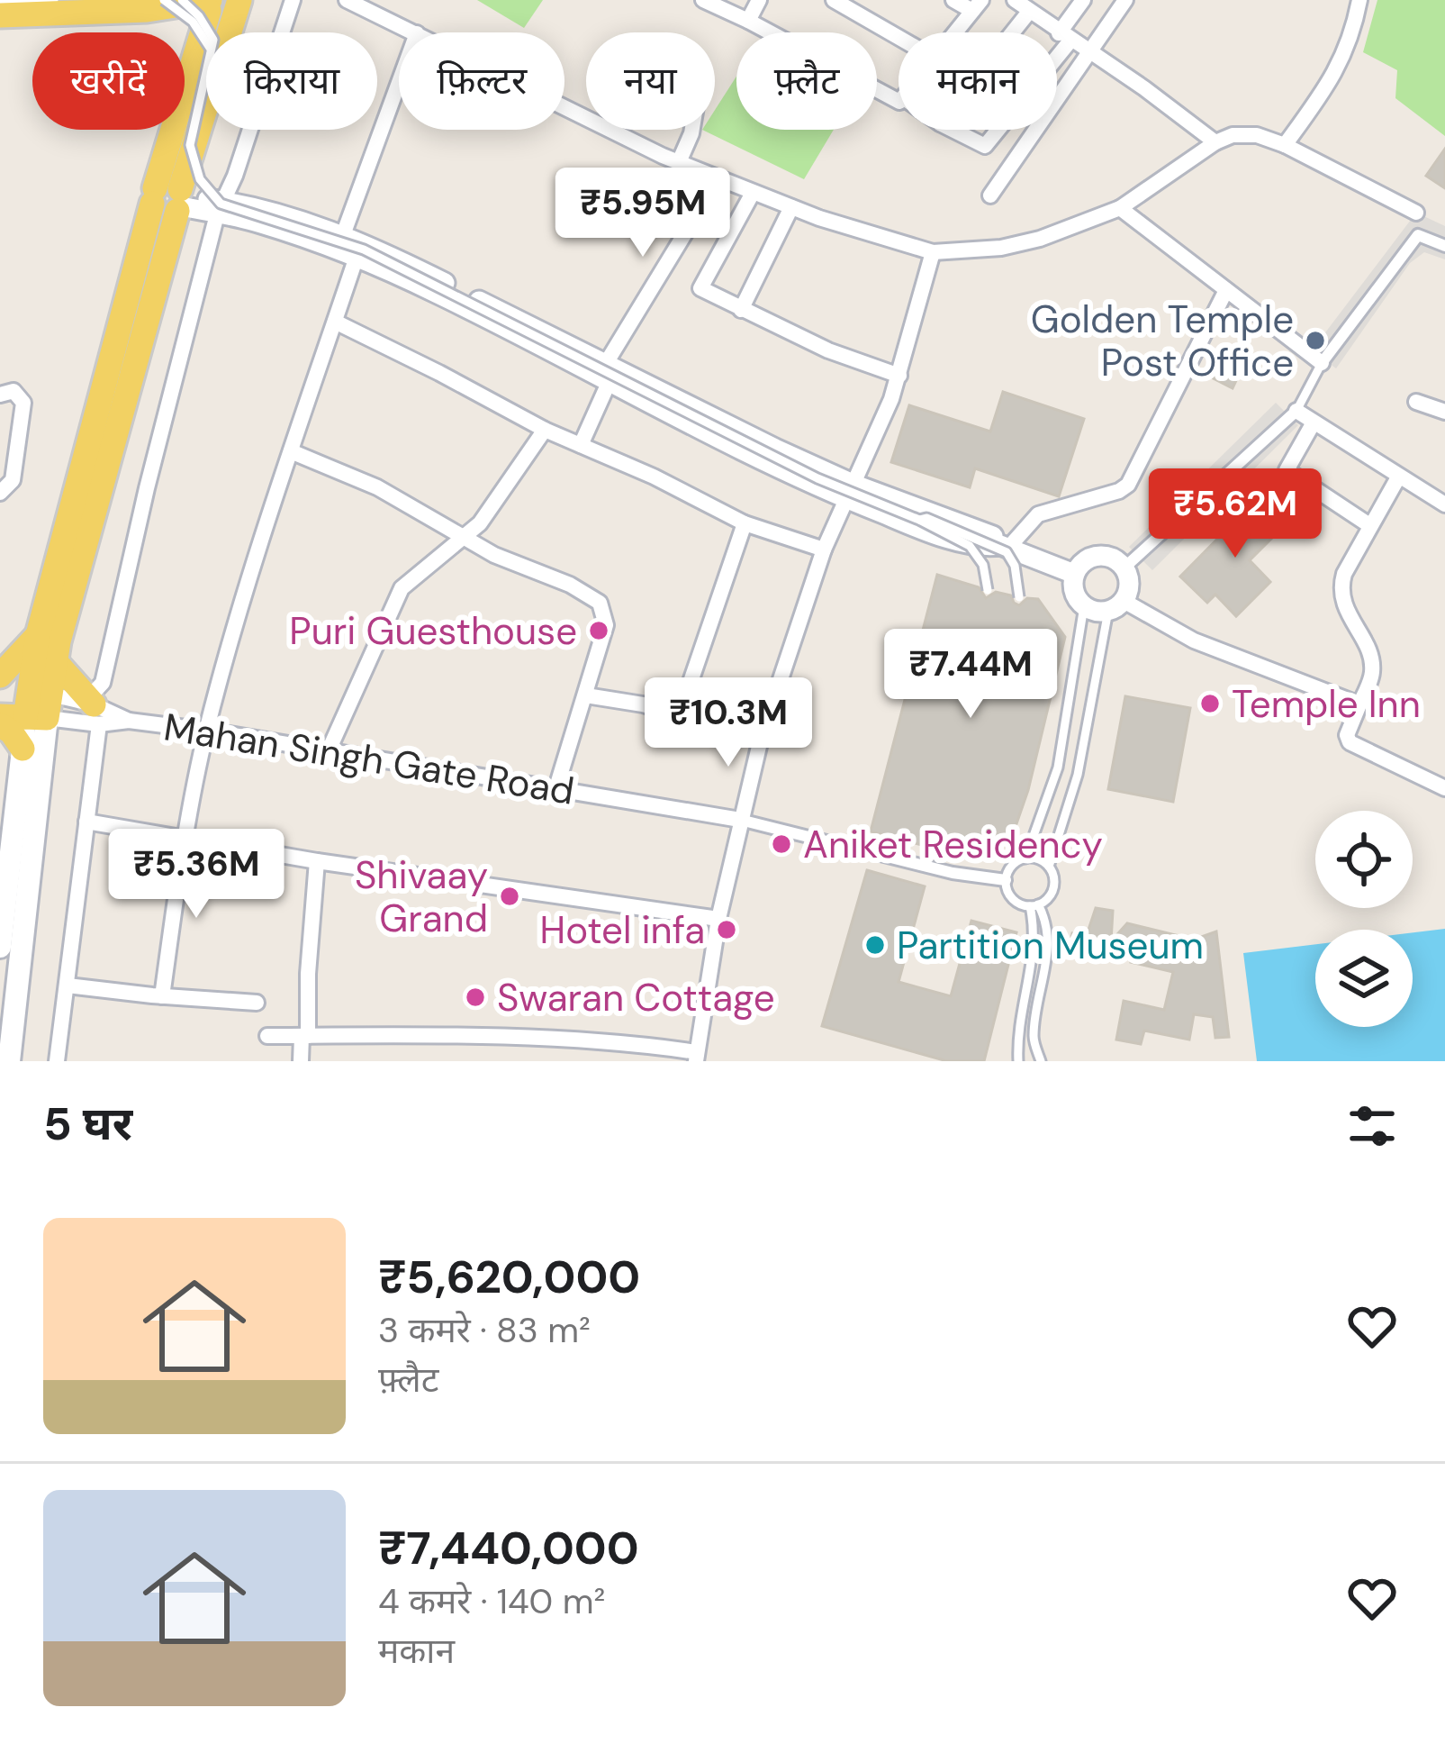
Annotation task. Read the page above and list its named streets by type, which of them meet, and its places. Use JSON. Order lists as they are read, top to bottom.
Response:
{
  "streets": {
    "street": ["Mahan Singh Gate Road"]
  },
  "places": [
    "Golden Temple Post Office",
    "Puri Guesthouse",
    "Temple Inn",
    "Aniket Residency",
    "Shivaay Grand",
    "Hotel infa",
    "Partition Museum",
    "Swaran Cottage"
  ],
  "page": {
    "chip": [
      "खरीदें",
      "किराया",
      "फ़िल्टर",
      "नया",
      "फ़्लैट",
      "मकान"
    ],
    "price": [
      "₹5.95M",
      "₹5.62M",
      "₹7.44M",
      "₹10.3M",
      "₹5.36M"
    ],
    "heading": "5 घर",
    "list": [
      {
        "name": "₹5,620,000",
        "note": "3 कमरे · 83 m² · फ़्लैट"
      },
      {
        "name": "₹7,440,000",
        "note": "4 कमरे · 140 m² · मकान"
      }
    ]
  }
}
